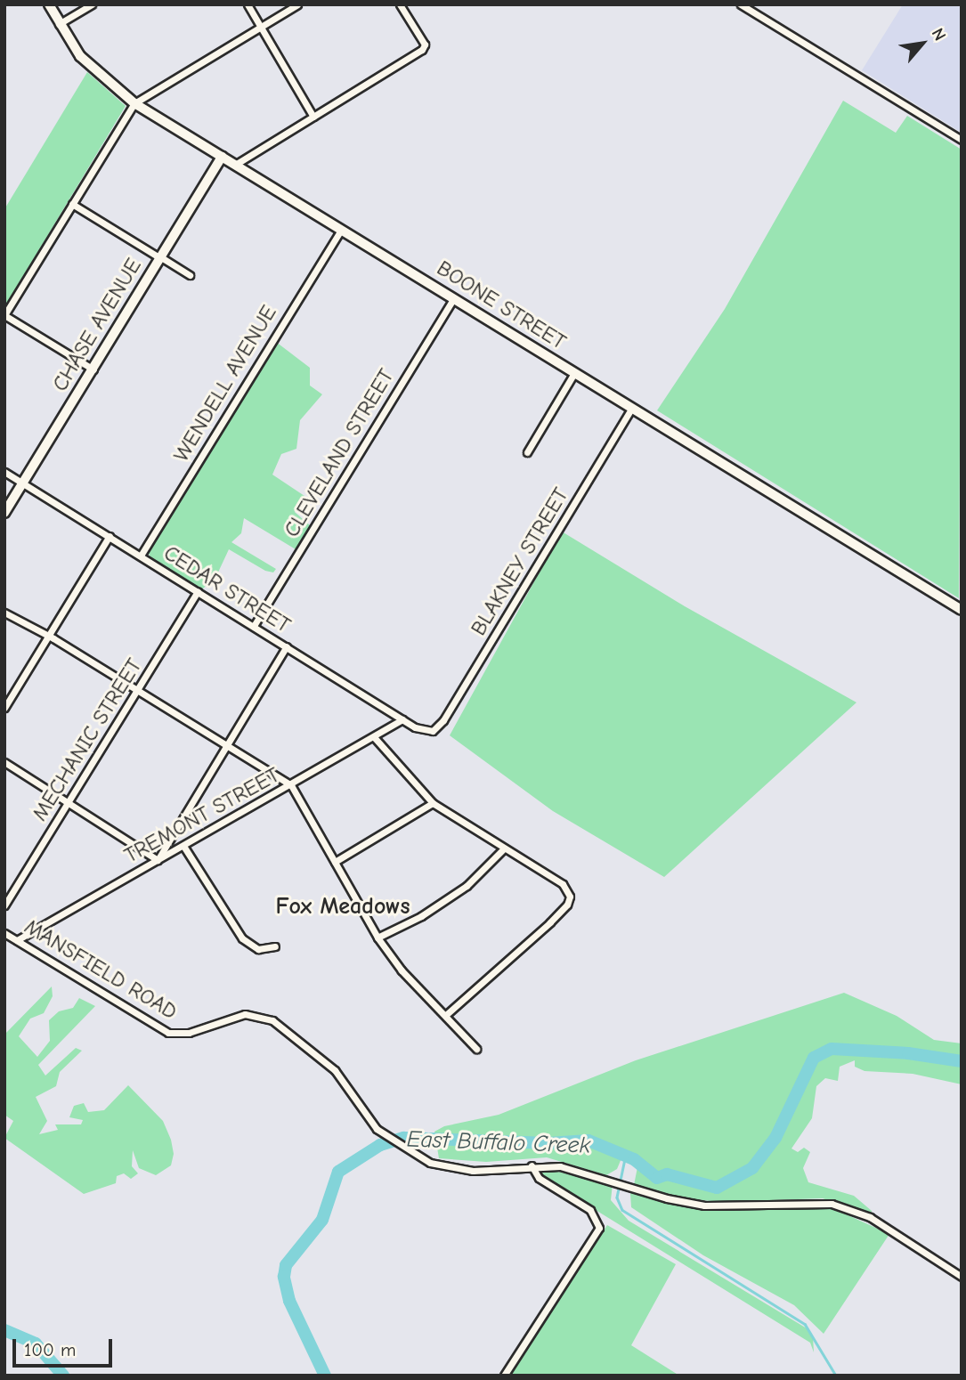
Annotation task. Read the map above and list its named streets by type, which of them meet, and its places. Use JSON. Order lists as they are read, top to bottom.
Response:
{
  "streets": {
    "street": [
      "BOONE STREET",
      "CHASE AVENUE",
      "WENDELL AVENUE",
      "CLEVELAND STREET",
      "BLAKNEY STREET",
      "CEDAR STREET",
      "MECHANIC STREET",
      "TREMONT STREET",
      "MANSFIELD ROAD"
    ]
  },
  "crossings": [
    ["BOONE STREET", "CHASE AVENUE"],
    ["BOONE STREET", "WENDELL AVENUE"],
    ["BOONE STREET", "CLEVELAND STREET"],
    ["BOONE STREET", "BLAKNEY STREET"],
    ["CHASE AVENUE", "CEDAR STREET"],
    ["WENDELL AVENUE", "CEDAR STREET"],
    ["CLEVELAND STREET", "CEDAR STREET"],
    ["BLAKNEY STREET", "CEDAR STREET"],
    ["CEDAR STREET", "MECHANIC STREET"],
    ["CEDAR STREET", "TREMONT STREET"],
    ["TREMONT STREET", "MANSFIELD ROAD"]
  ],
  "districts": ["Fox Meadows"],
  "water": ["East Buffalo Creek"],
  "scale_bar": "100 m",
  "north": "top right"
}
